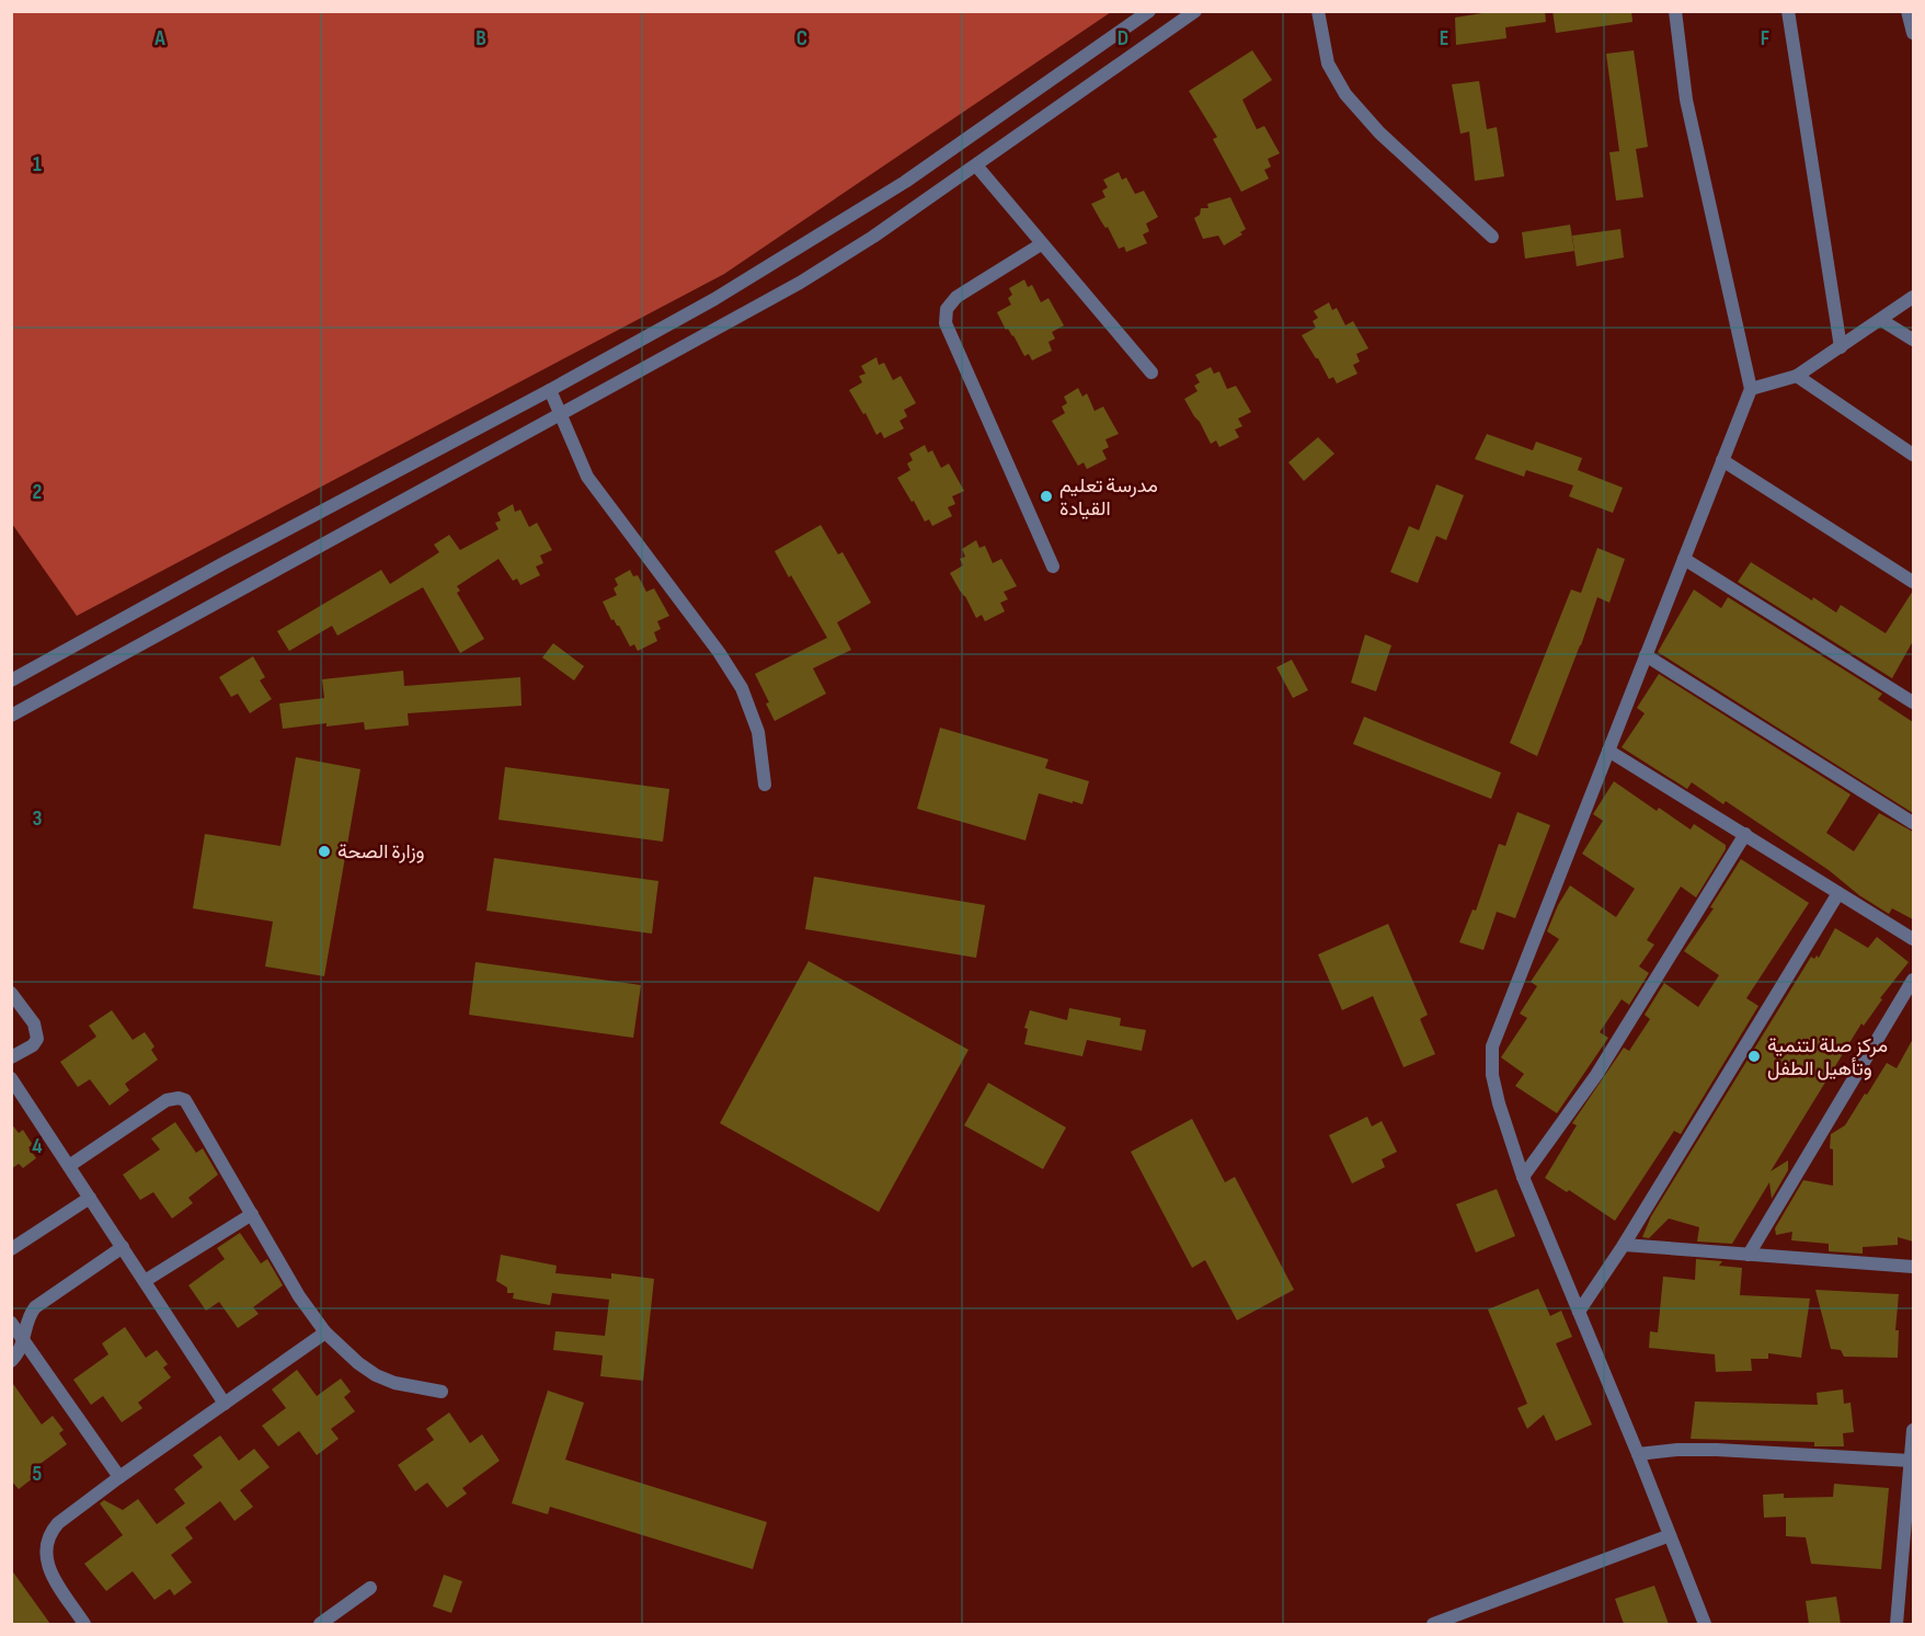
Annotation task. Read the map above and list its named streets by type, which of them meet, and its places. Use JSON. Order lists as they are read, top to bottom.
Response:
{
  "places": ["مدرسة تعليم القيادة", "وزارة الصحة", "مركز صلة لتنمية وتأهيل الطفل"],
  "grid": {
    "columns": [
      "A",
      "B",
      "C",
      "D",
      "E",
      "F"
    ],
    "rows": [
      "1",
      "2",
      "3",
      "4",
      "5"
    ]
  }
}
